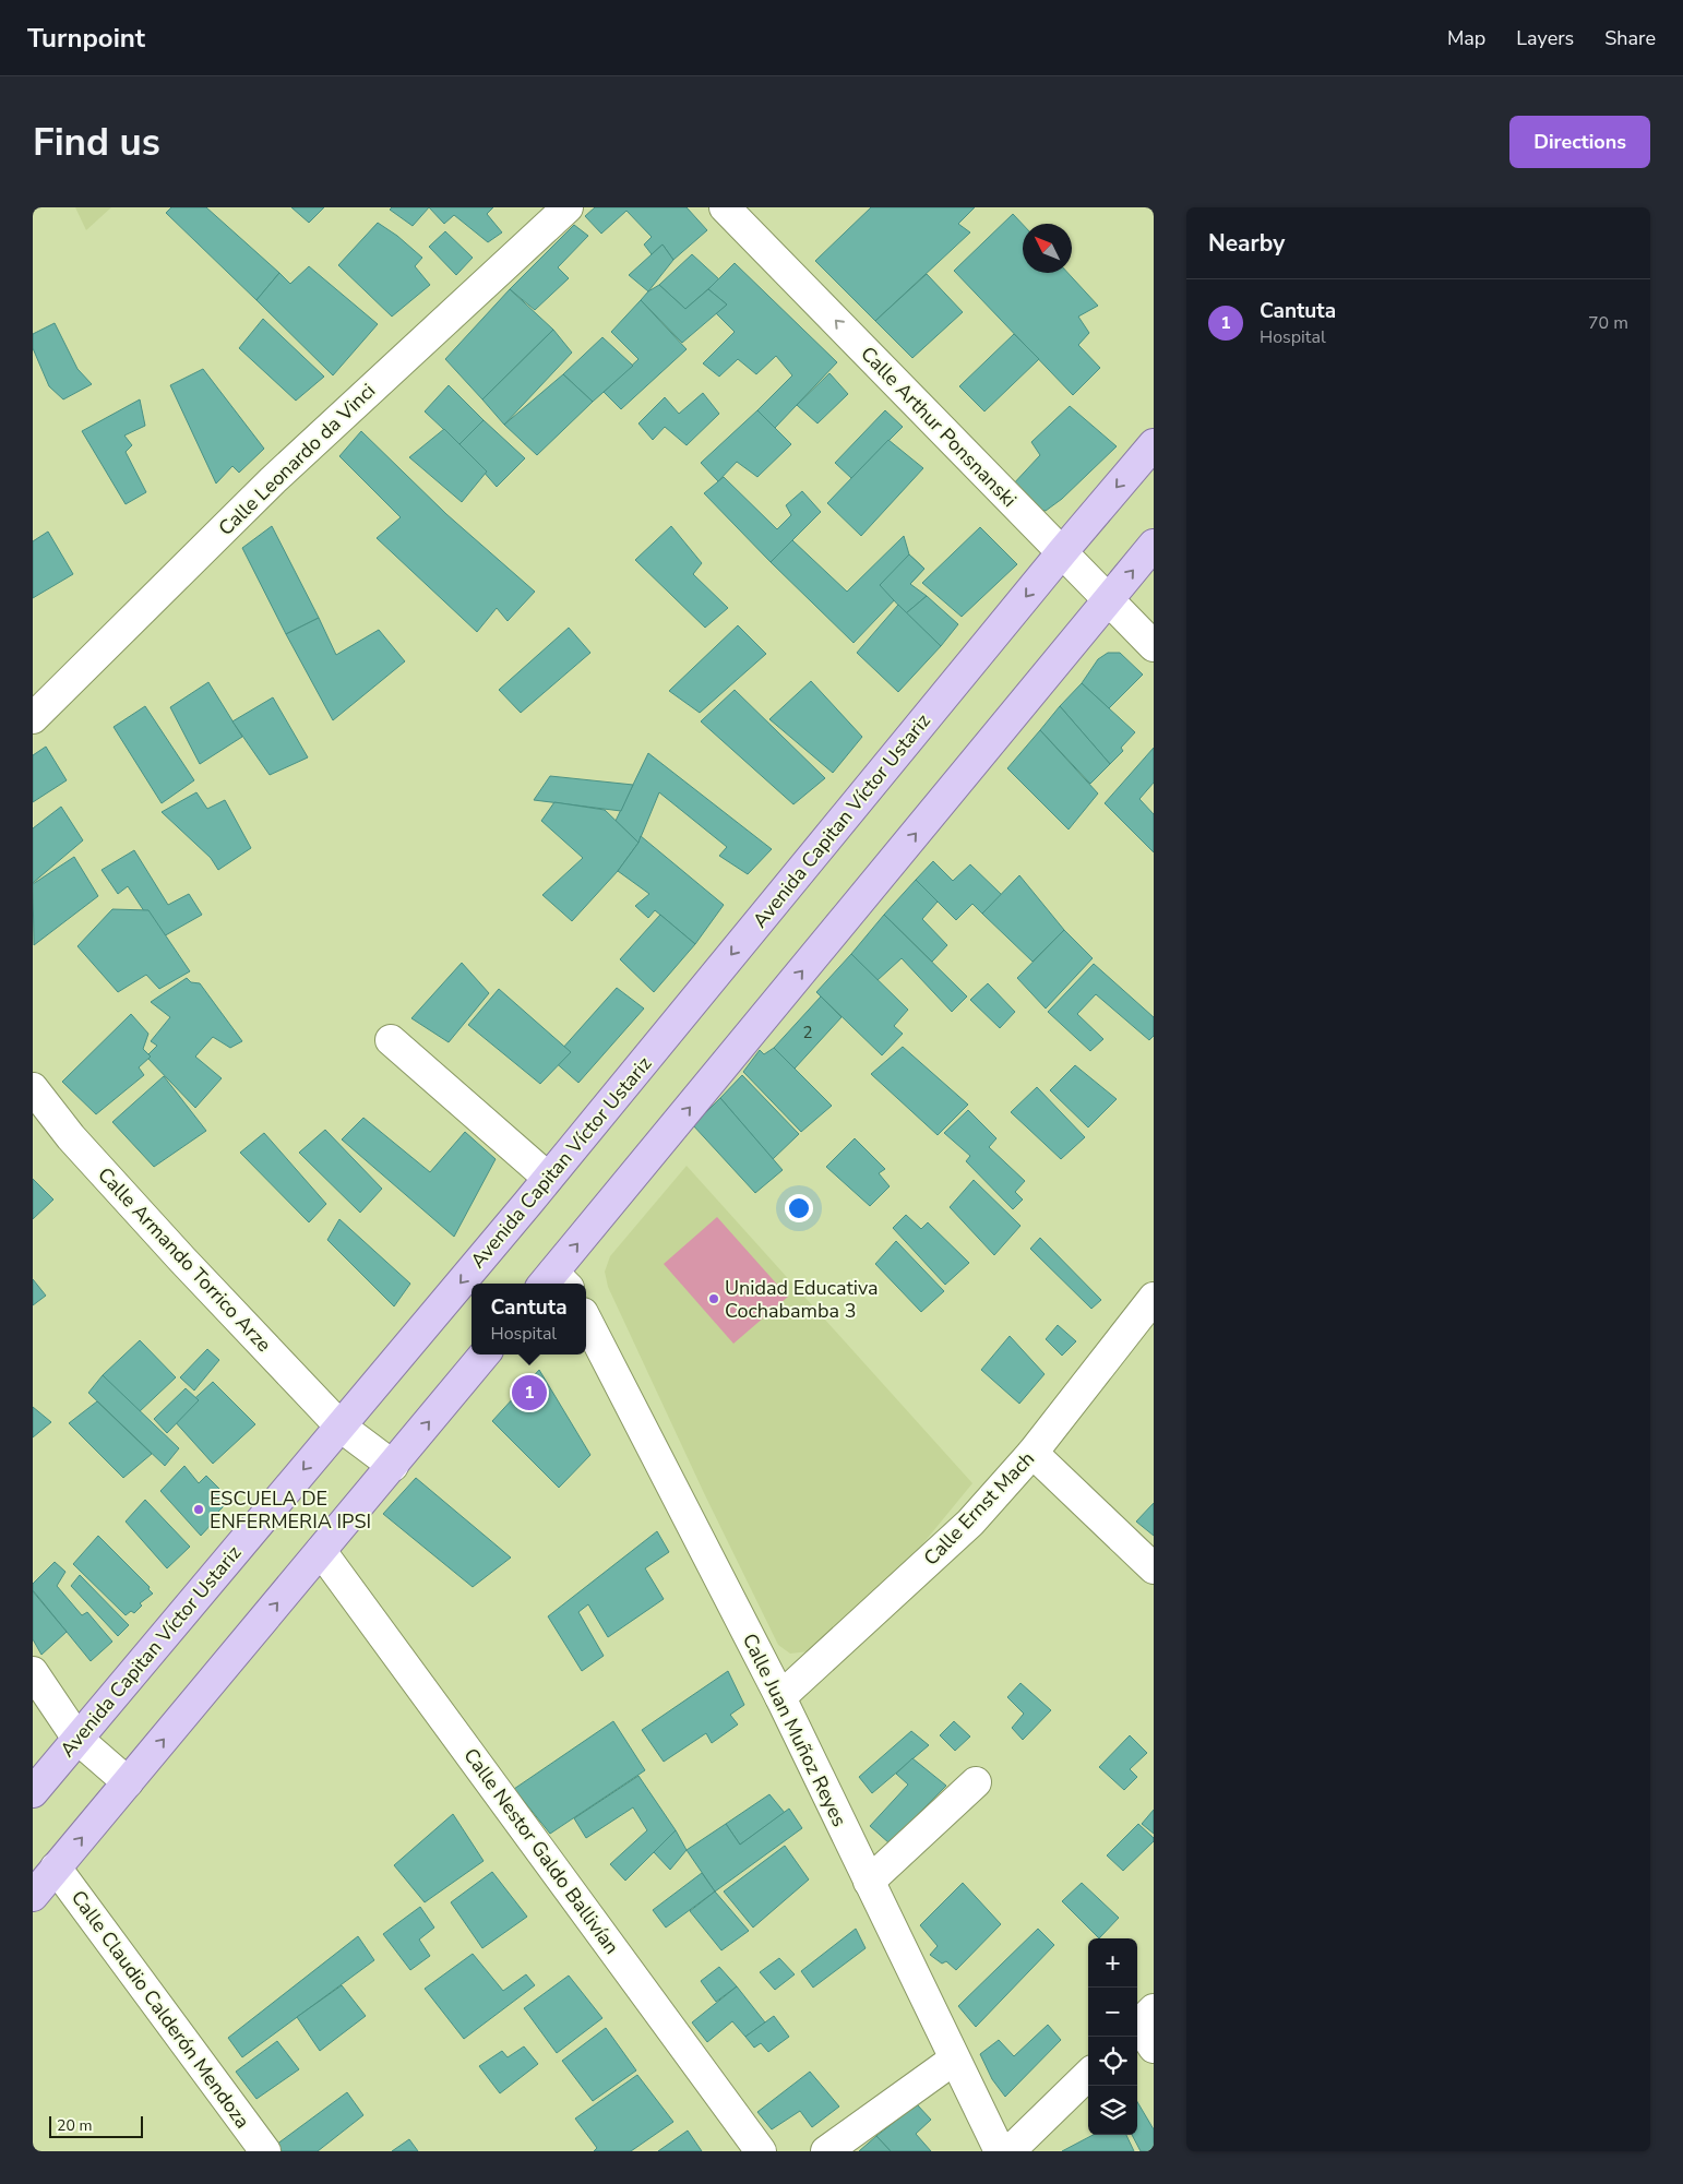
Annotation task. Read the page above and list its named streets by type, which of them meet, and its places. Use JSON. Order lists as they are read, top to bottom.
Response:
{
  "streets": {
    "main road": ["Avenida Capitan Víctor Ustariz"],
    "street": [
      "Calle Arthur Ponsnanski",
      "Calle Leonardo da Vinci",
      "Calle Armando Torrico Arze",
      "Calle Ernst Mach",
      "Calle Juan Muñoz Reyes",
      "Calle Nestor Galdo Ballivían",
      "Calle Claudio Calderón Mendoza"
    ]
  },
  "crossings": [
    ["Calle Arthur Ponsnanski", "Avenida Capitan Víctor Ustariz"],
    ["Avenida Capitan Víctor Ustariz", "Calle Armando Torrico Arze"],
    ["Calle Ernst Mach", "Calle Juan Muñoz Reyes"]
  ],
  "one_way": ["Calle Arthur Ponsnanski"],
  "places": ["Unidad Educativa Cochabamba 3", "ESCUELA DE ENFERMERIA IPSI"],
  "house_numbers": ["2"],
  "scale_bar": "20 m",
  "north": "top left",
  "page": {
    "header": "Turnpoint",
    "nav": ["Map", "Layers", "Share"],
    "buttons": "Directions",
    "title": "Find us",
    "heading": "Nearby",
    "list": [
      {
        "mark": "1",
        "name": "Cantuta",
        "note": "Hospital",
        "value": "70 m"
      }
    ],
    "popup": ["Cantuta", "Hospital"],
    "pins": "1",
    "map_buttons": ["+", "−"],
    "scale": "20 m"
  }
}
